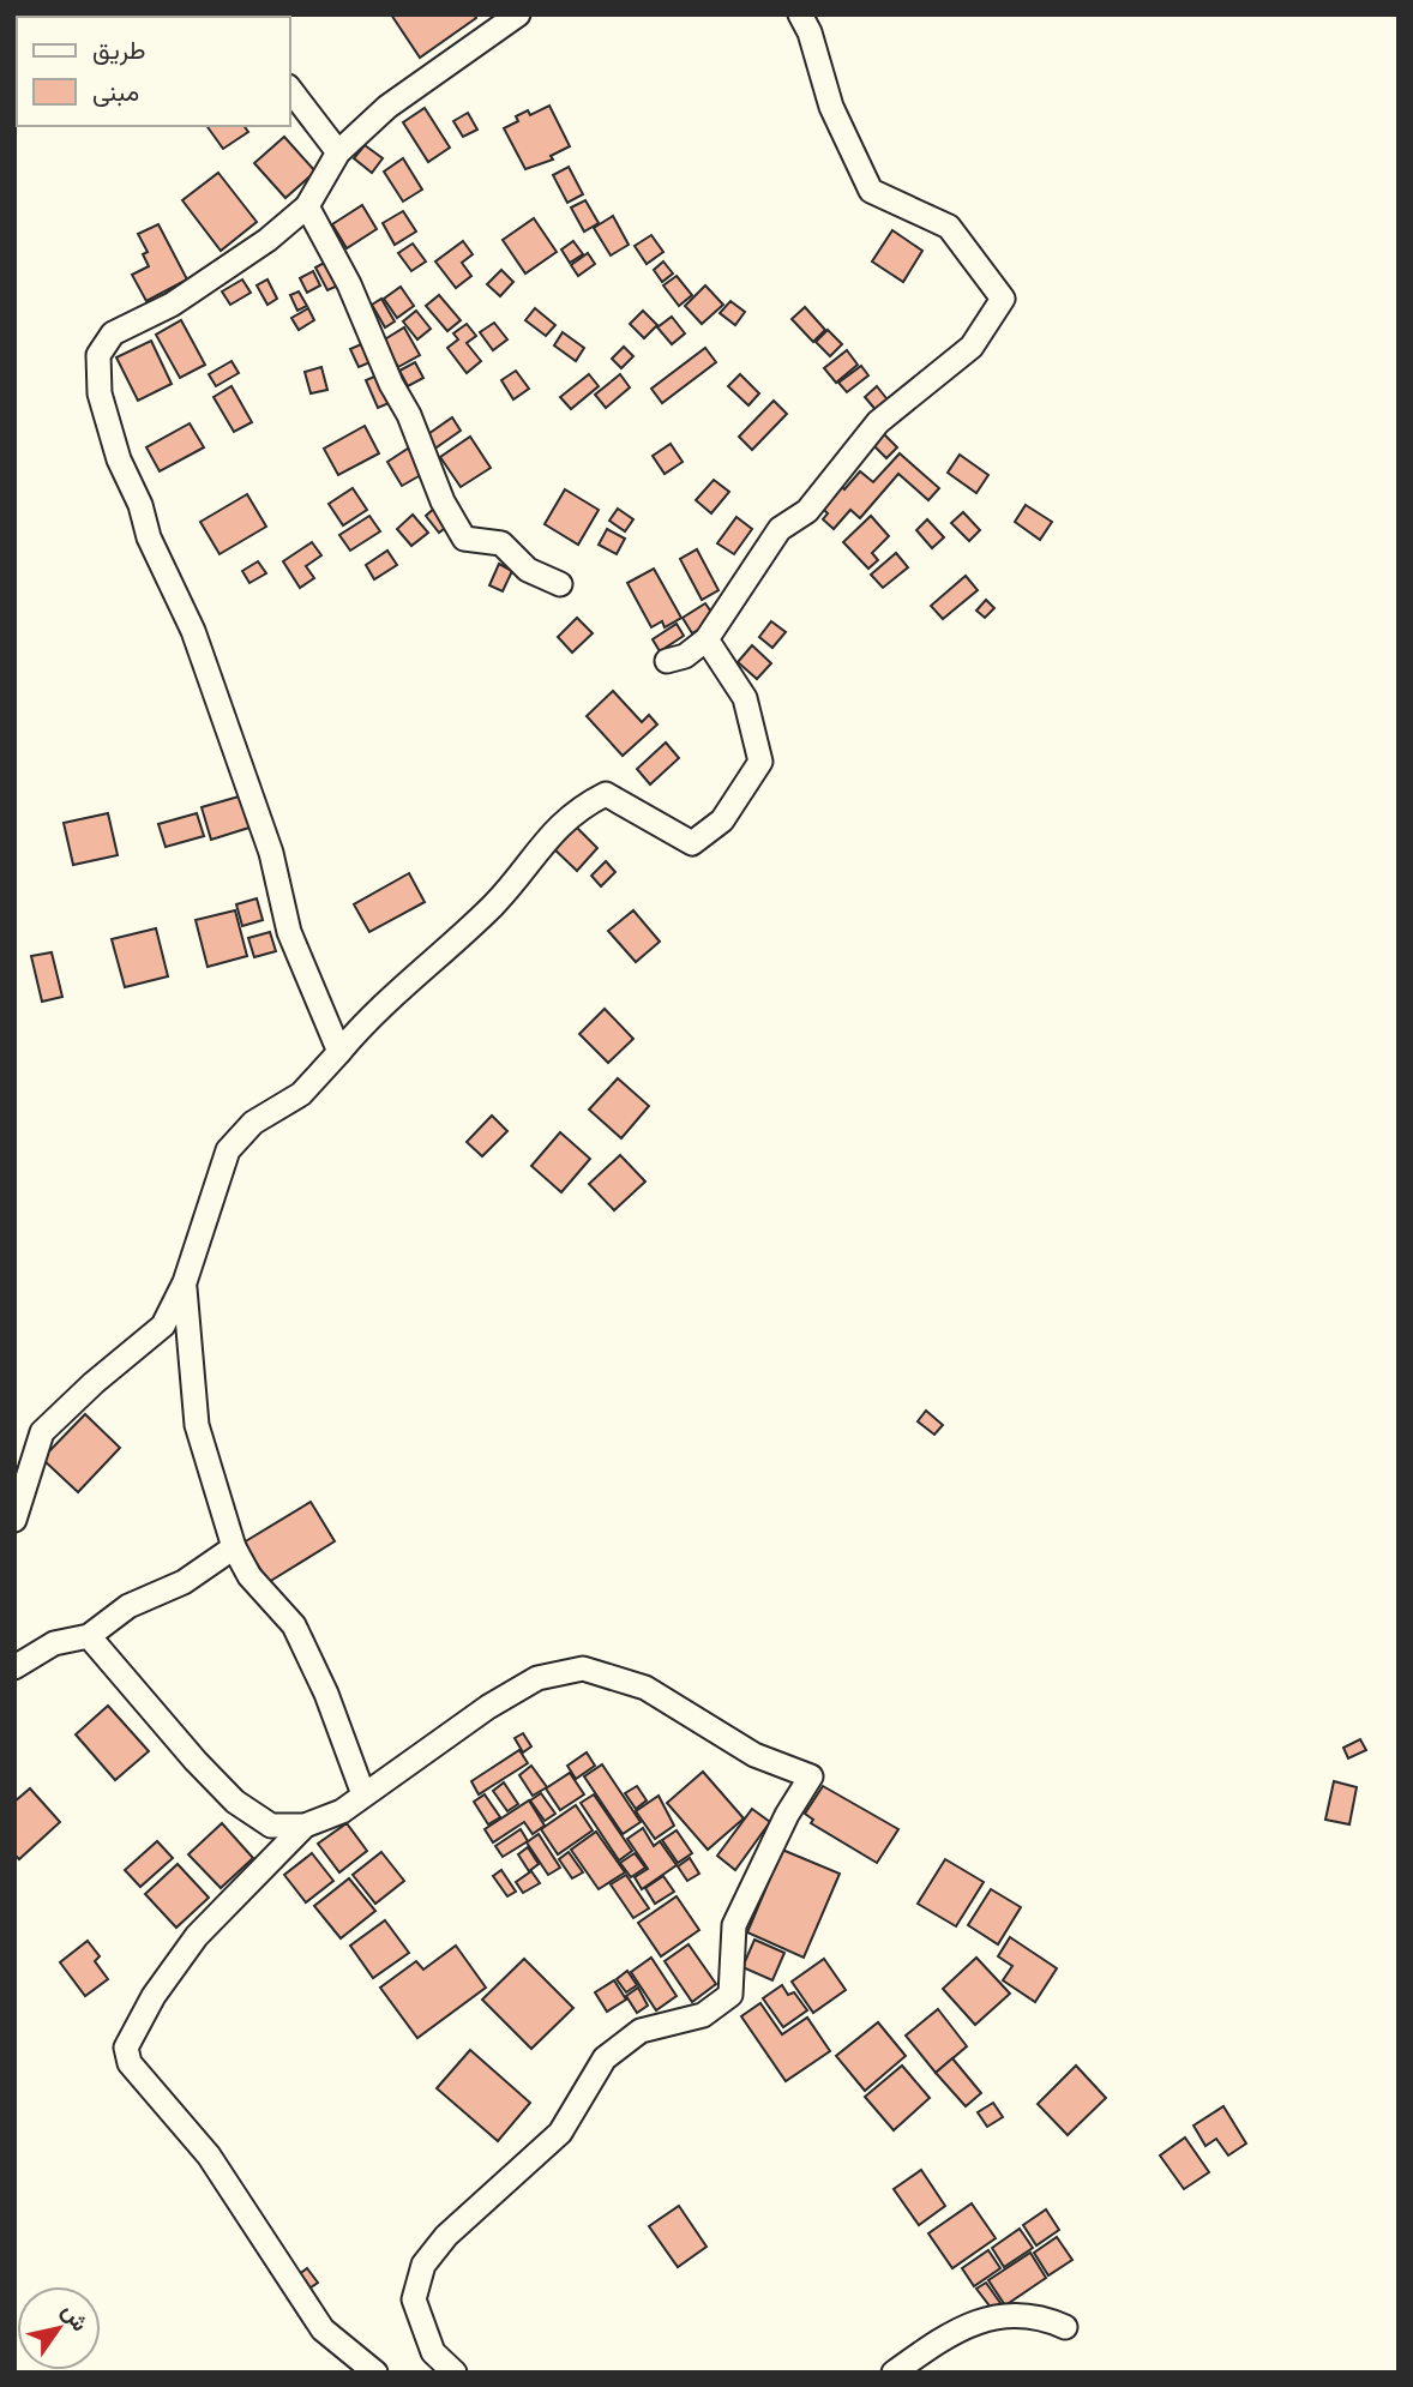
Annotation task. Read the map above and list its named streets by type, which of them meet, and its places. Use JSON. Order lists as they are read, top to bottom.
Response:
{
  "legend": ["طريق", "مبنى"],
  "north": "top right"
}
